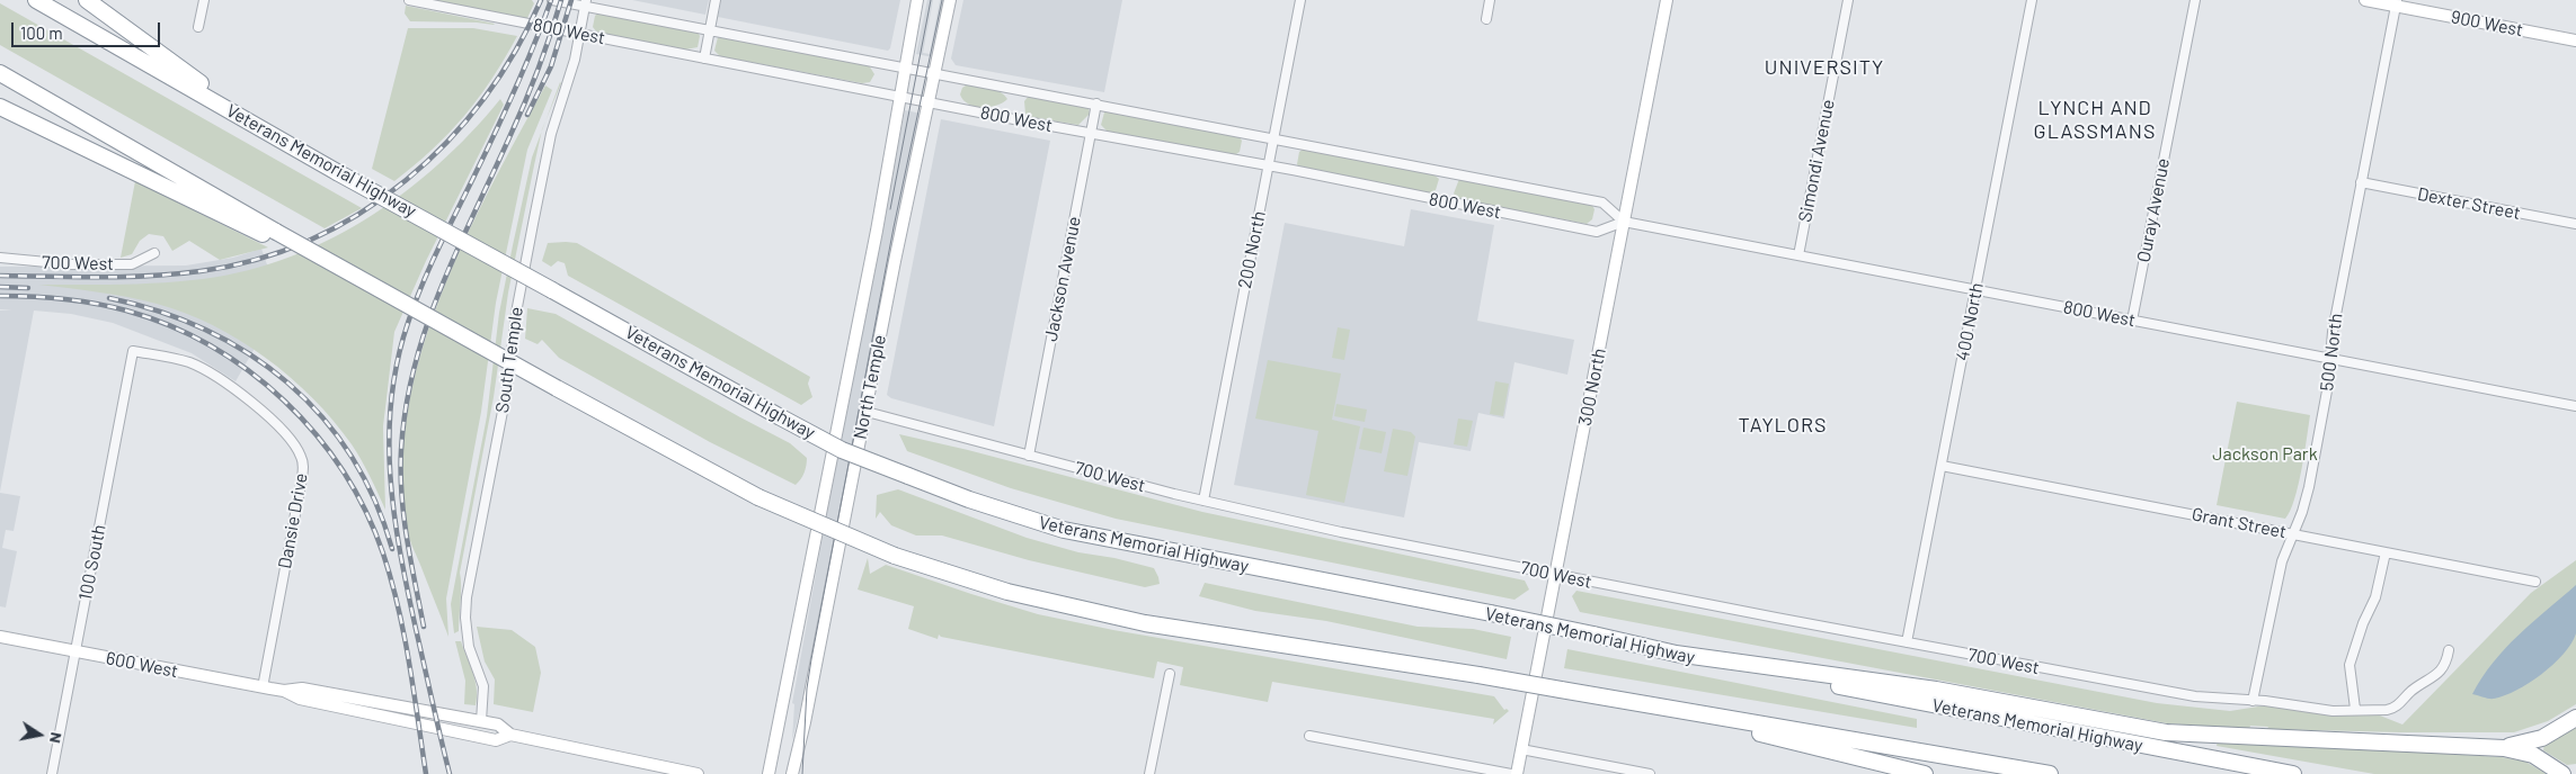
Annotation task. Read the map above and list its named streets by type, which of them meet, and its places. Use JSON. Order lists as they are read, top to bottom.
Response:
{
  "streets": {
    "highway": ["Veterans Memorial Highway"],
    "main road": [
      "900 West",
      "North Temple",
      "300 North",
      "600 West"
    ],
    "street": [
      "800 West",
      "Simondi Avenue",
      "Dexter Street",
      "Ouray Avenue",
      "200 North",
      "700 West",
      "Jackson Avenue",
      "400 North",
      "500 North",
      "South Temple",
      "Dansie Drive",
      "Grant Street",
      "100 South"
    ]
  },
  "crossings": [
    ["900 West", "500 North"],
    ["800 West", "Simondi Avenue"],
    ["800 West", "Ouray Avenue"],
    ["800 West", "200 North"],
    ["800 West", "Jackson Avenue"],
    ["800 West", "400 North"],
    ["800 West", "500 North"],
    ["800 West", "South Temple"],
    ["800 West", "North Temple"],
    ["800 West", "300 North"],
    ["Dexter Street", "500 North"],
    ["200 North", "700 West"],
    ["700 West", "Jackson Avenue"],
    ["700 West", "400 North"],
    ["700 West", "500 North"],
    ["700 West", "North Temple"],
    ["700 West", "300 North"],
    ["400 North", "Grant Street"],
    ["500 North", "Grant Street"],
    ["South Temple", "600 West"],
    ["Dansie Drive", "100 South"],
    ["Dansie Drive", "600 West"],
    ["100 South", "600 West"]
  ],
  "districts": ["UNIVERSITY", "LYNCH AND GLASSMANS", "TAYLORS"],
  "parks": ["Jackson Park"],
  "scale_bar": "100 m",
  "north": "right"
}
